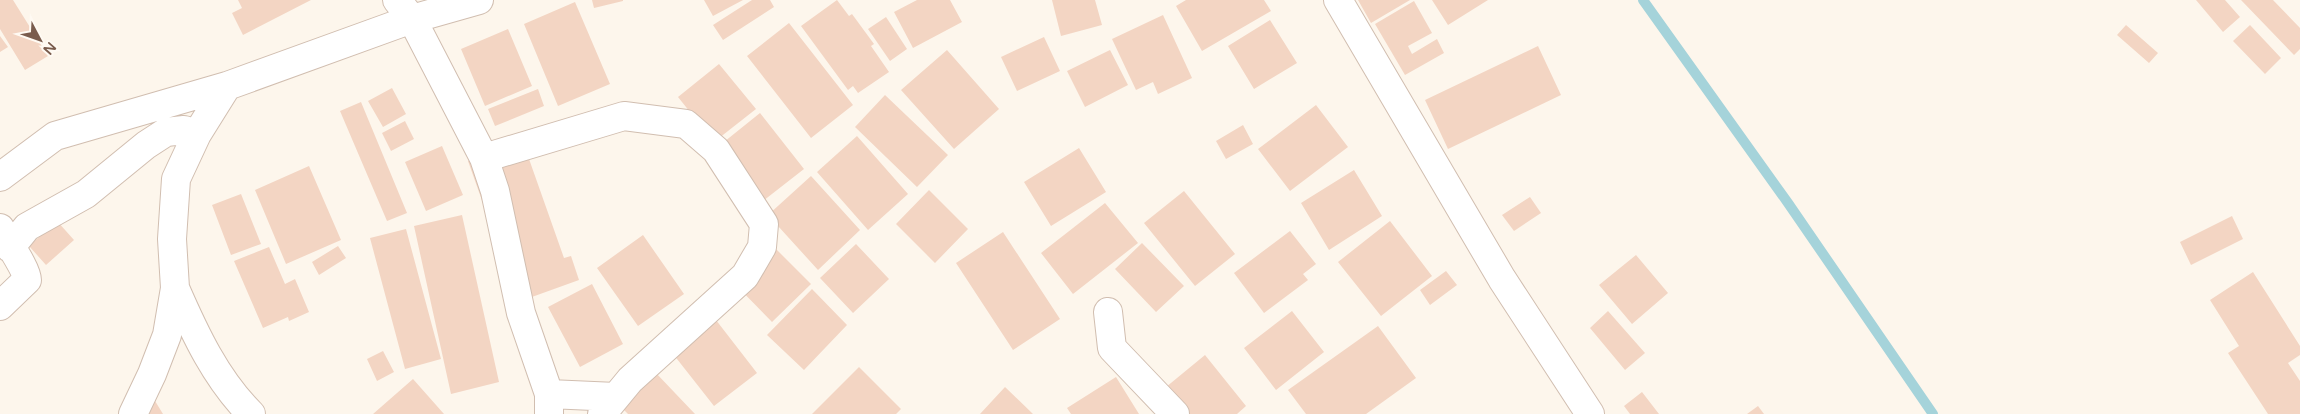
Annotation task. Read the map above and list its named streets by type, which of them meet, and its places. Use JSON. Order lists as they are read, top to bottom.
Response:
{
  "north": "bottom right"
}
